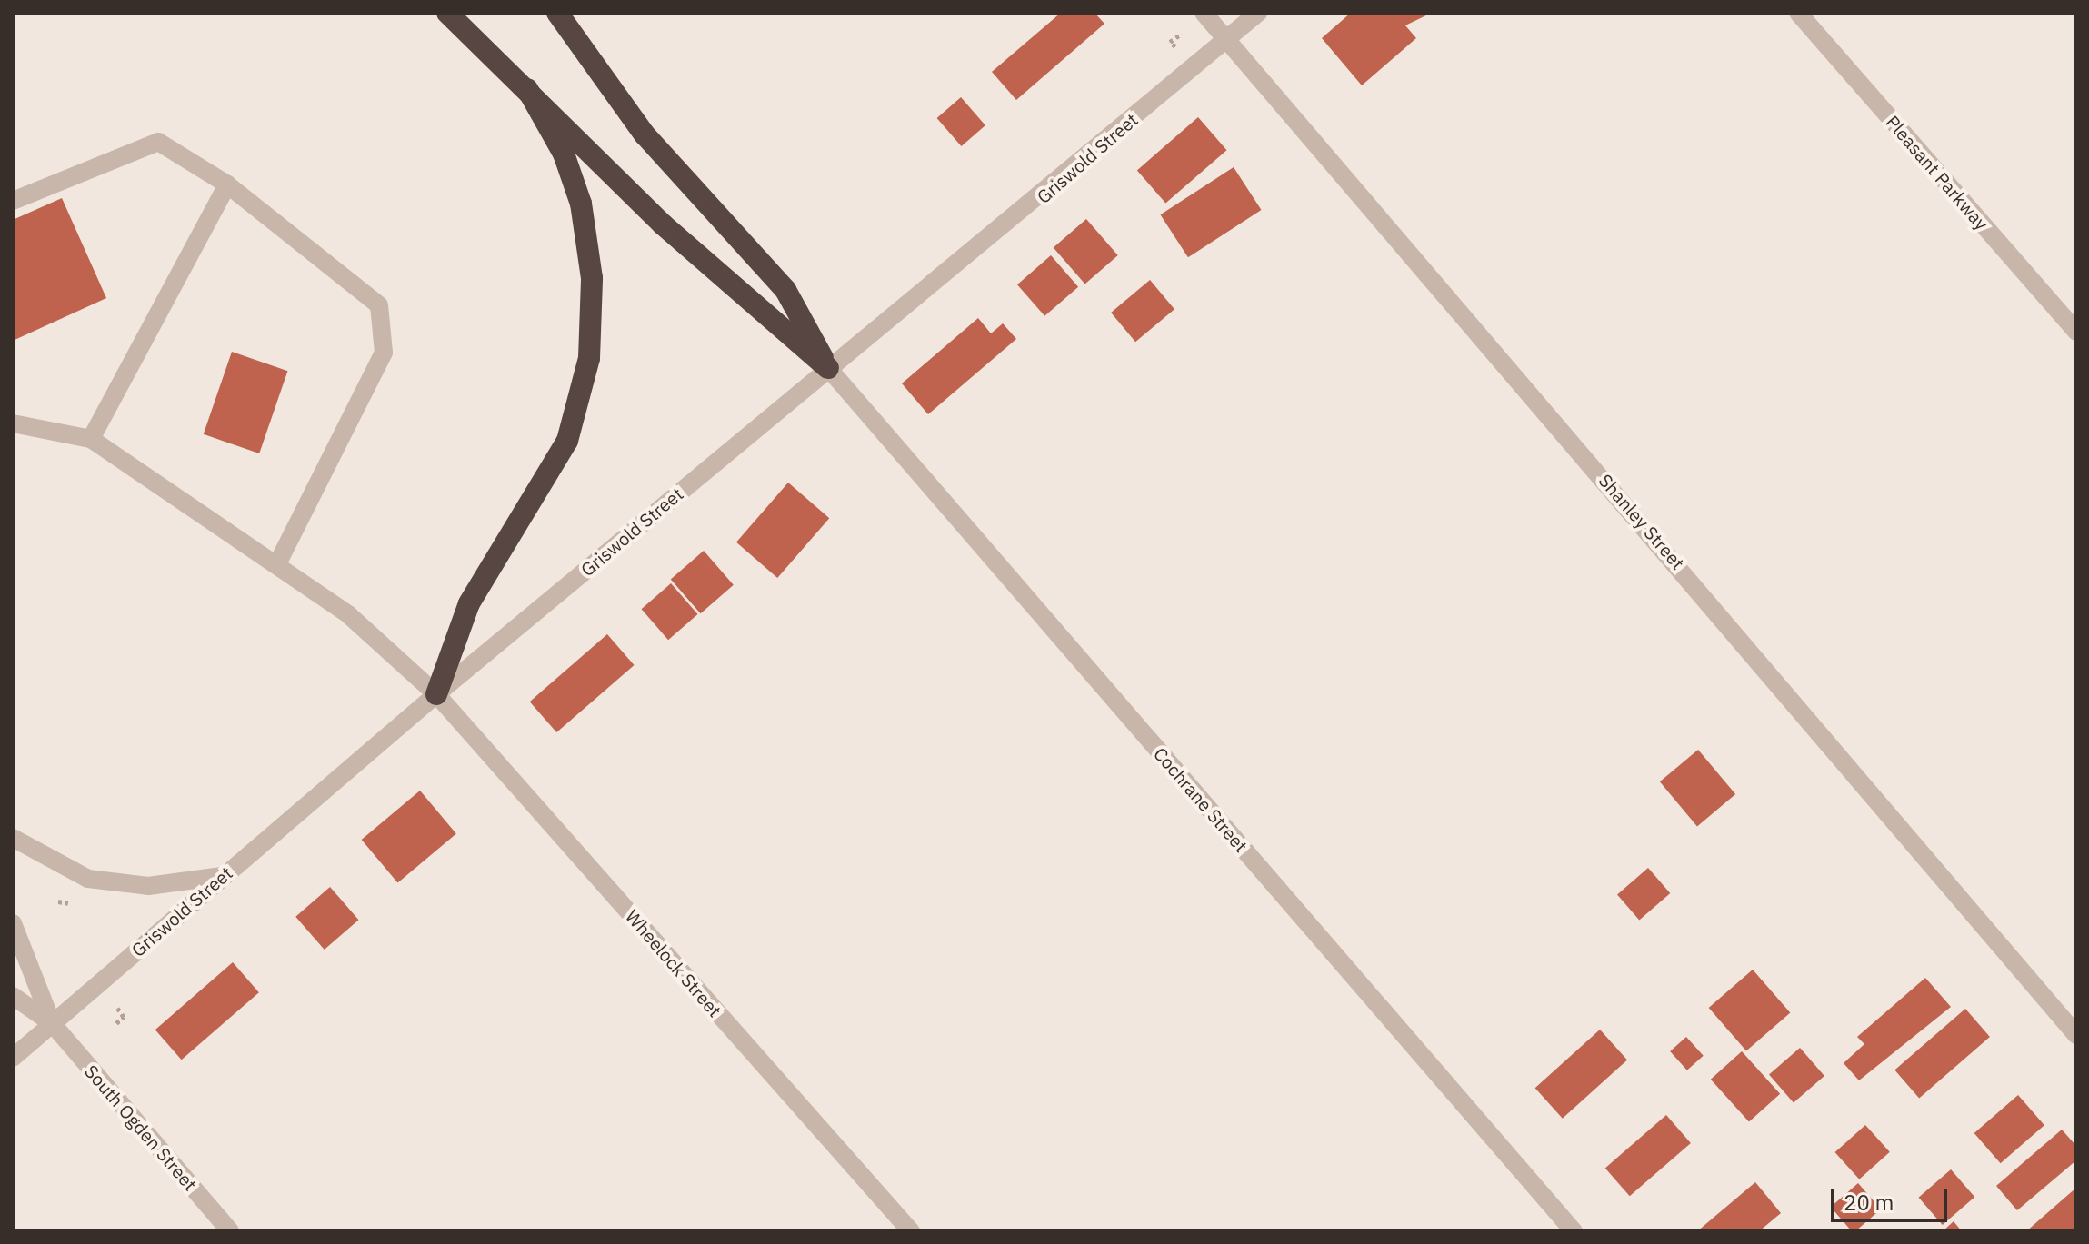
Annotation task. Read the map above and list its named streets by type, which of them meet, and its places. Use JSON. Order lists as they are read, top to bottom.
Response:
{
  "streets": {
    "street": [
      "Griswold Street",
      "Pleasant Parkway",
      "Shanley Street",
      "Cochrane Street",
      "Wheelock Street",
      "South Ogden Street"
    ]
  },
  "crossings": [
    ["Griswold Street", "Shanley Street"],
    ["Griswold Street", "Cochrane Street"],
    ["Griswold Street", "Wheelock Street"],
    ["Griswold Street", "South Ogden Street"]
  ],
  "scale_bar": "20 m"
}
